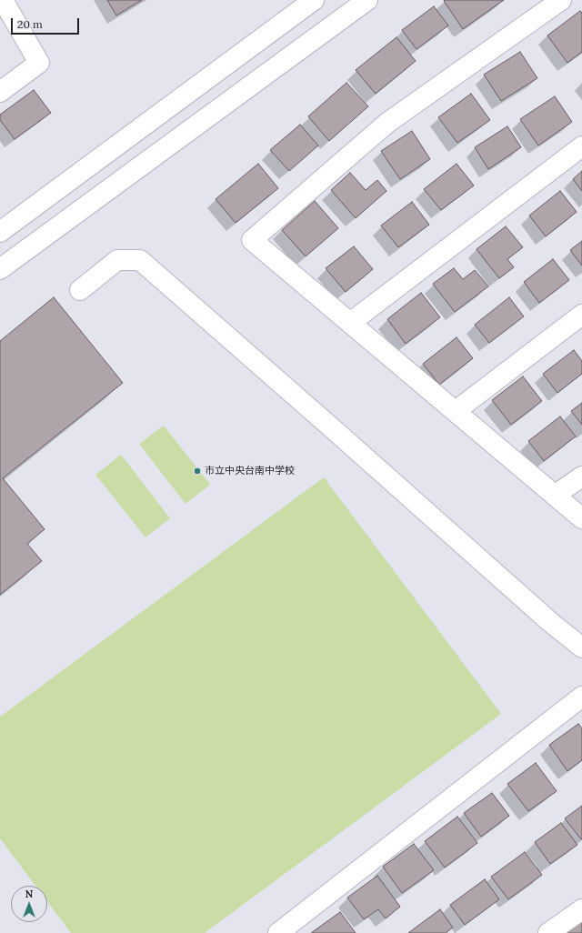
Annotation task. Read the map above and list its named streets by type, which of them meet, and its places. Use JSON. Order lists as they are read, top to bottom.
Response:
{
  "places": ["市立中央台南中学校"],
  "scale_bar": "20 m",
  "north": "top"
}
